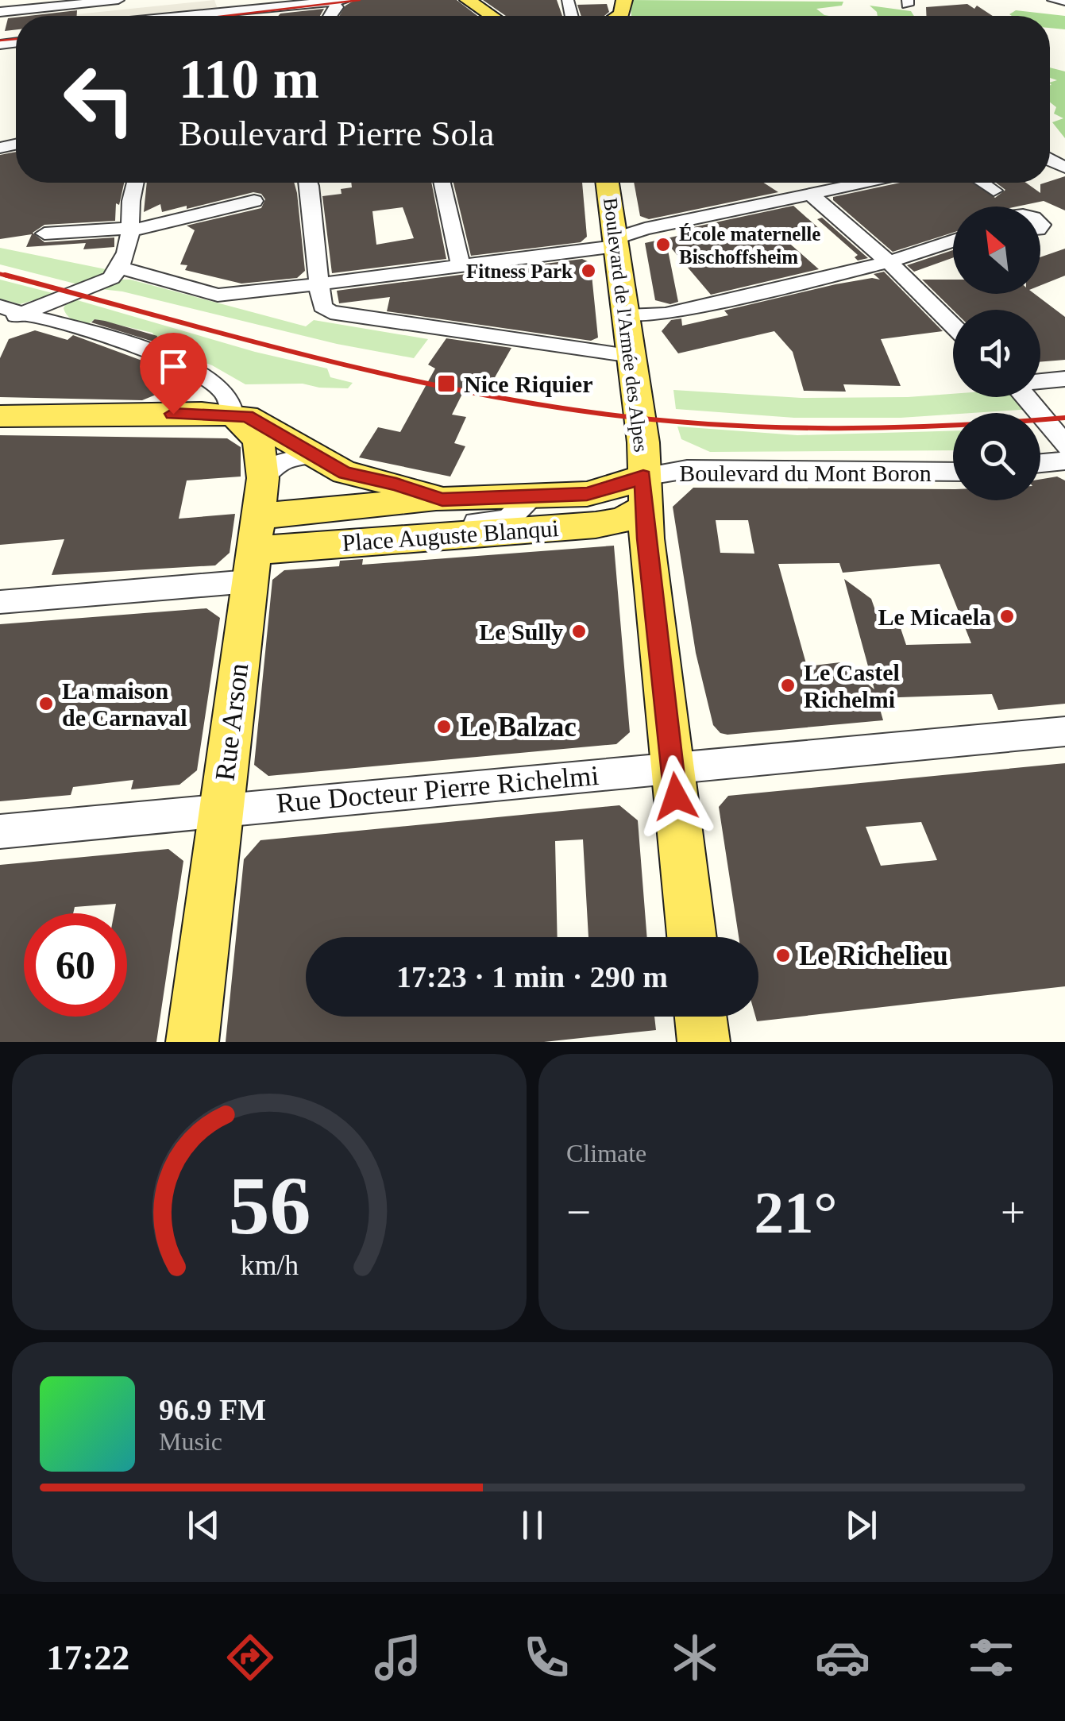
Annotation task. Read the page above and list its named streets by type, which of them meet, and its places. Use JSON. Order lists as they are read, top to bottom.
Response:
{
  "streets": {
    "main road": ["Boulevard de l'Armée des Alpes", "Place Auguste Blanqui", "Rue Arson"],
    "street": ["Boulevard du Mont Boron", "Rue Docteur Pierre Richelmi"]
  },
  "crossings": [
    ["Boulevard de l'Armée des Alpes", "Boulevard du Mont Boron"],
    ["Boulevard de l'Armée des Alpes", "Place Auguste Blanqui"],
    ["Boulevard de l'Armée des Alpes", "Rue Docteur Pierre Richelmi"],
    ["Boulevard du Mont Boron", "Place Auguste Blanqui"],
    ["Place Auguste Blanqui", "Rue Arson"],
    ["Rue Arson", "Rue Docteur Pierre Richelmi"]
  ],
  "places": {
    "other": [
      "École maternelle Bischoffsheim",
      "Fitness Park",
      "Le Micaela",
      "Le Sully",
      "Le Castel Richelmi",
      "La maison de Carnaval",
      "Le Balzac",
      "Le Richelieu"
    ],
    "transit": ["Nice Riquier"]
  },
  "north": "top left",
  "page": {
    "turn": ["110 m", "Boulevard Pierre Sola"],
    "limit": "60",
    "trip": "17:23 · 1 min · 290 m",
    "tile": "Climate",
    "heat": ["−", "21°", "+"],
    "song": ["96.9 FM", "Music"],
    "tabs": "17:22",
    "gauge": ["56", "km/h"]
  }
}
